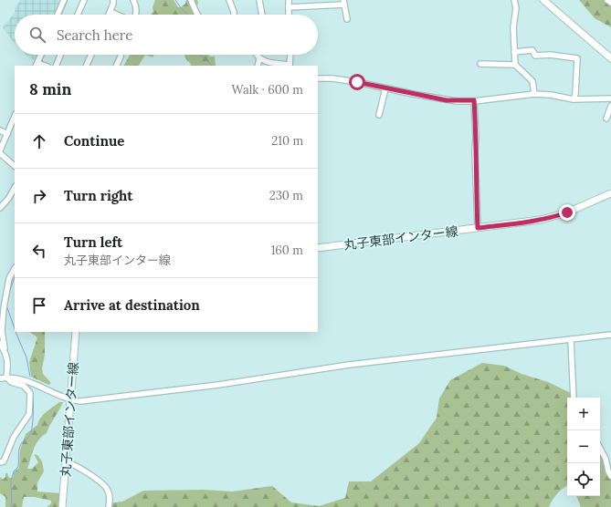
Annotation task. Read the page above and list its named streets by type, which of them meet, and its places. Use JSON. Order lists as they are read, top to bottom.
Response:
{
  "streets": {
    "main road": ["丸子東部インター線"]
  },
  "page": {
    "search": "Search here",
    "heading": ["8 min", "Walk · 600 m"],
    "list": [
      ["Continue", "210 m"],
      ["Turn right", "230 m"],
      ["Turn left", "丸子東部インター線", "160 m"],
      "Arrive at destination"
    ],
    "map_buttons": ["+", "−"]
  }
}
